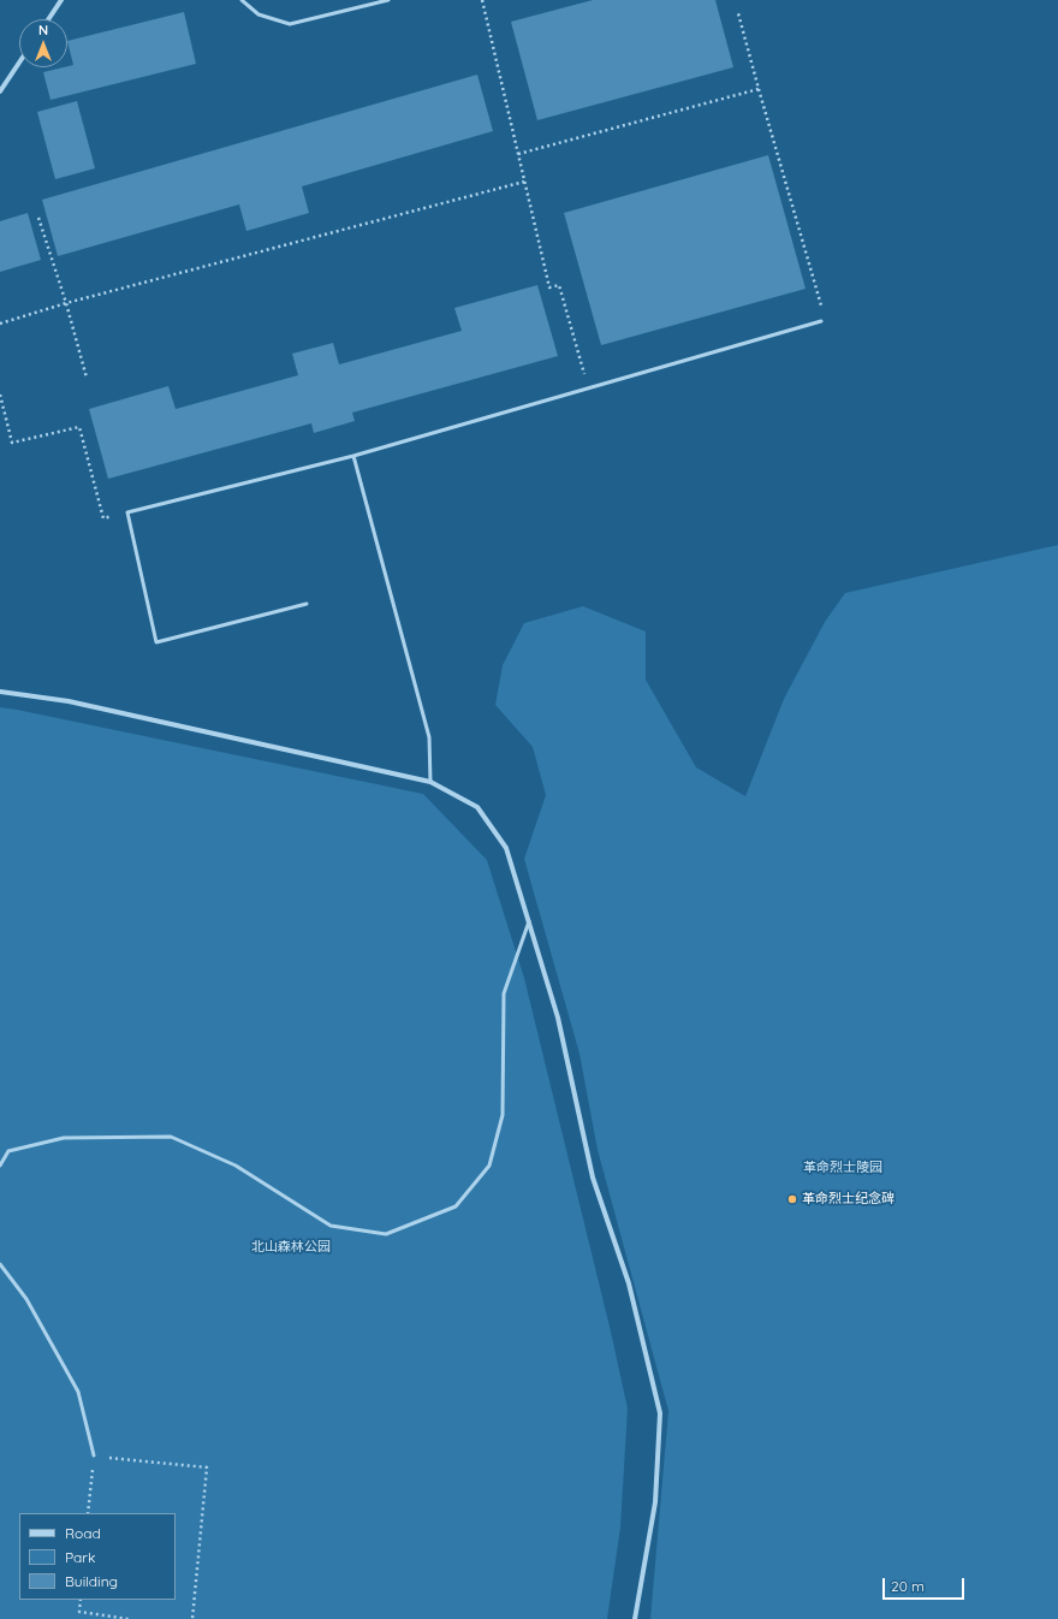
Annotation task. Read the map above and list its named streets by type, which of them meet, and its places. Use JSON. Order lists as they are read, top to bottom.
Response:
{
  "parks": ["革命烈士陵园", "北山森林公园"],
  "places": ["革命烈士纪念碑"],
  "legend": ["Road", "Park", "Building"],
  "scale_bar": "20 m",
  "north": "top"
}
